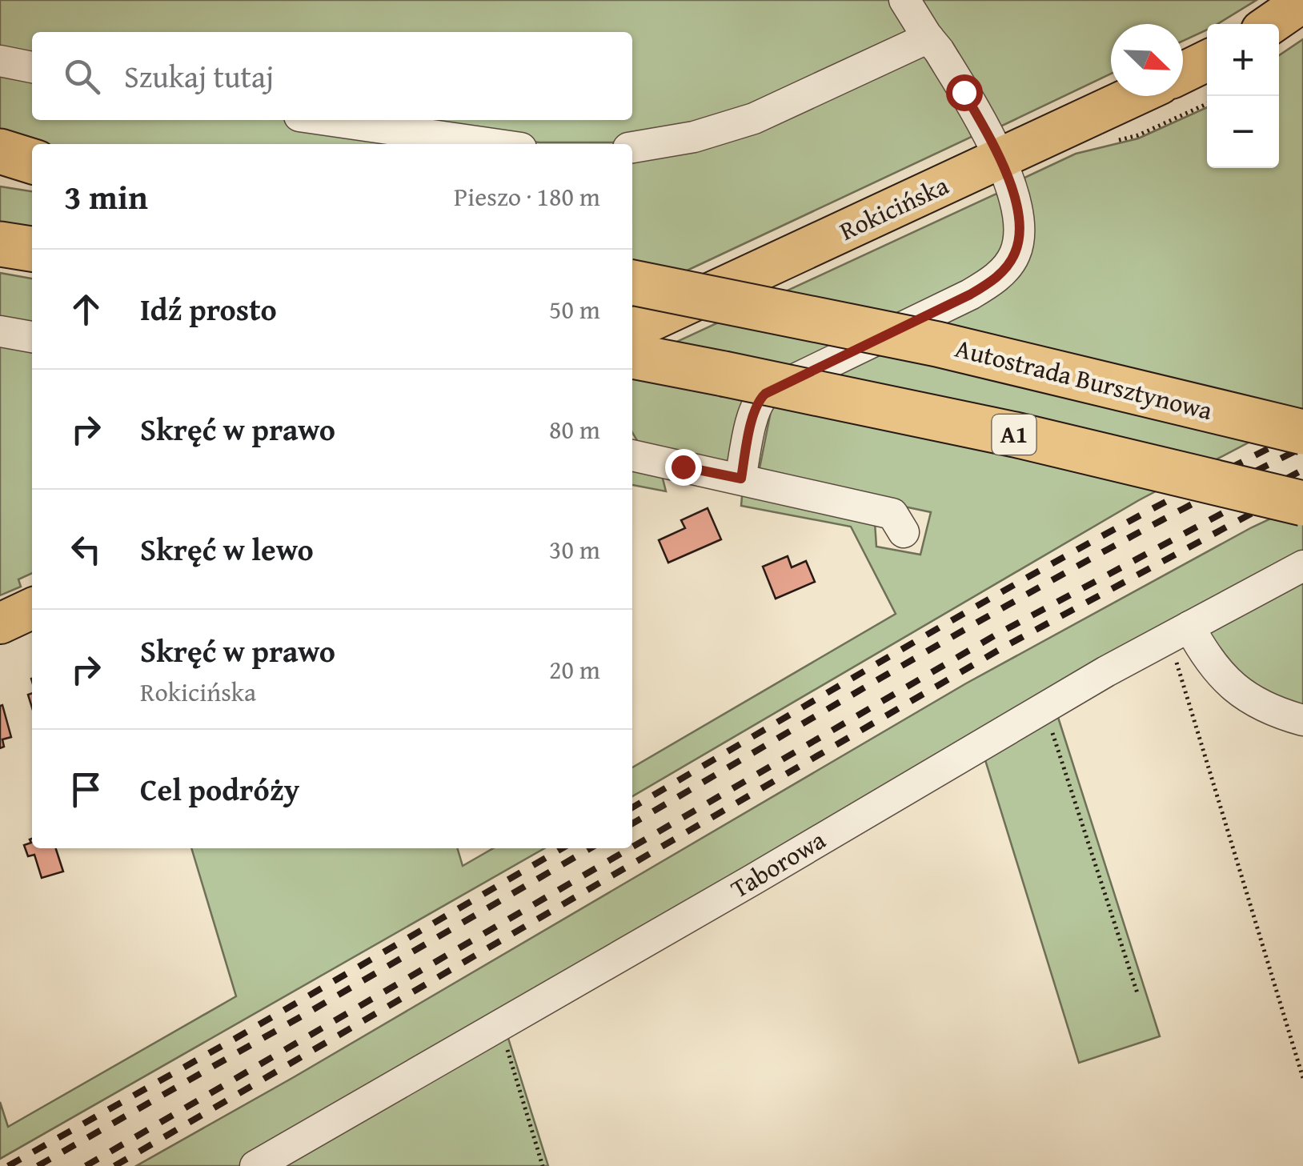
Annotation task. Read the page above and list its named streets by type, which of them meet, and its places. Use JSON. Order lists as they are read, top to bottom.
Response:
{
  "streets": {
    "highway": ["Autostrada Bursztynowa", "A1"],
    "main road": ["Rokicińska"],
    "street": ["Taborowa"]
  },
  "north": "bottom right",
  "page": {
    "map_buttons": ["+", "−"],
    "search": "Szukaj tutaj",
    "heading": ["3 min", "Pieszo · 180 m"],
    "list": [
      ["Idź prosto", "50 m"],
      ["Skręć w prawo", "80 m"],
      ["Skręć w lewo", "30 m"],
      ["Skręć w prawo", "Rokicińska", "20 m"],
      "Cel podróży"
    ]
  }
}
